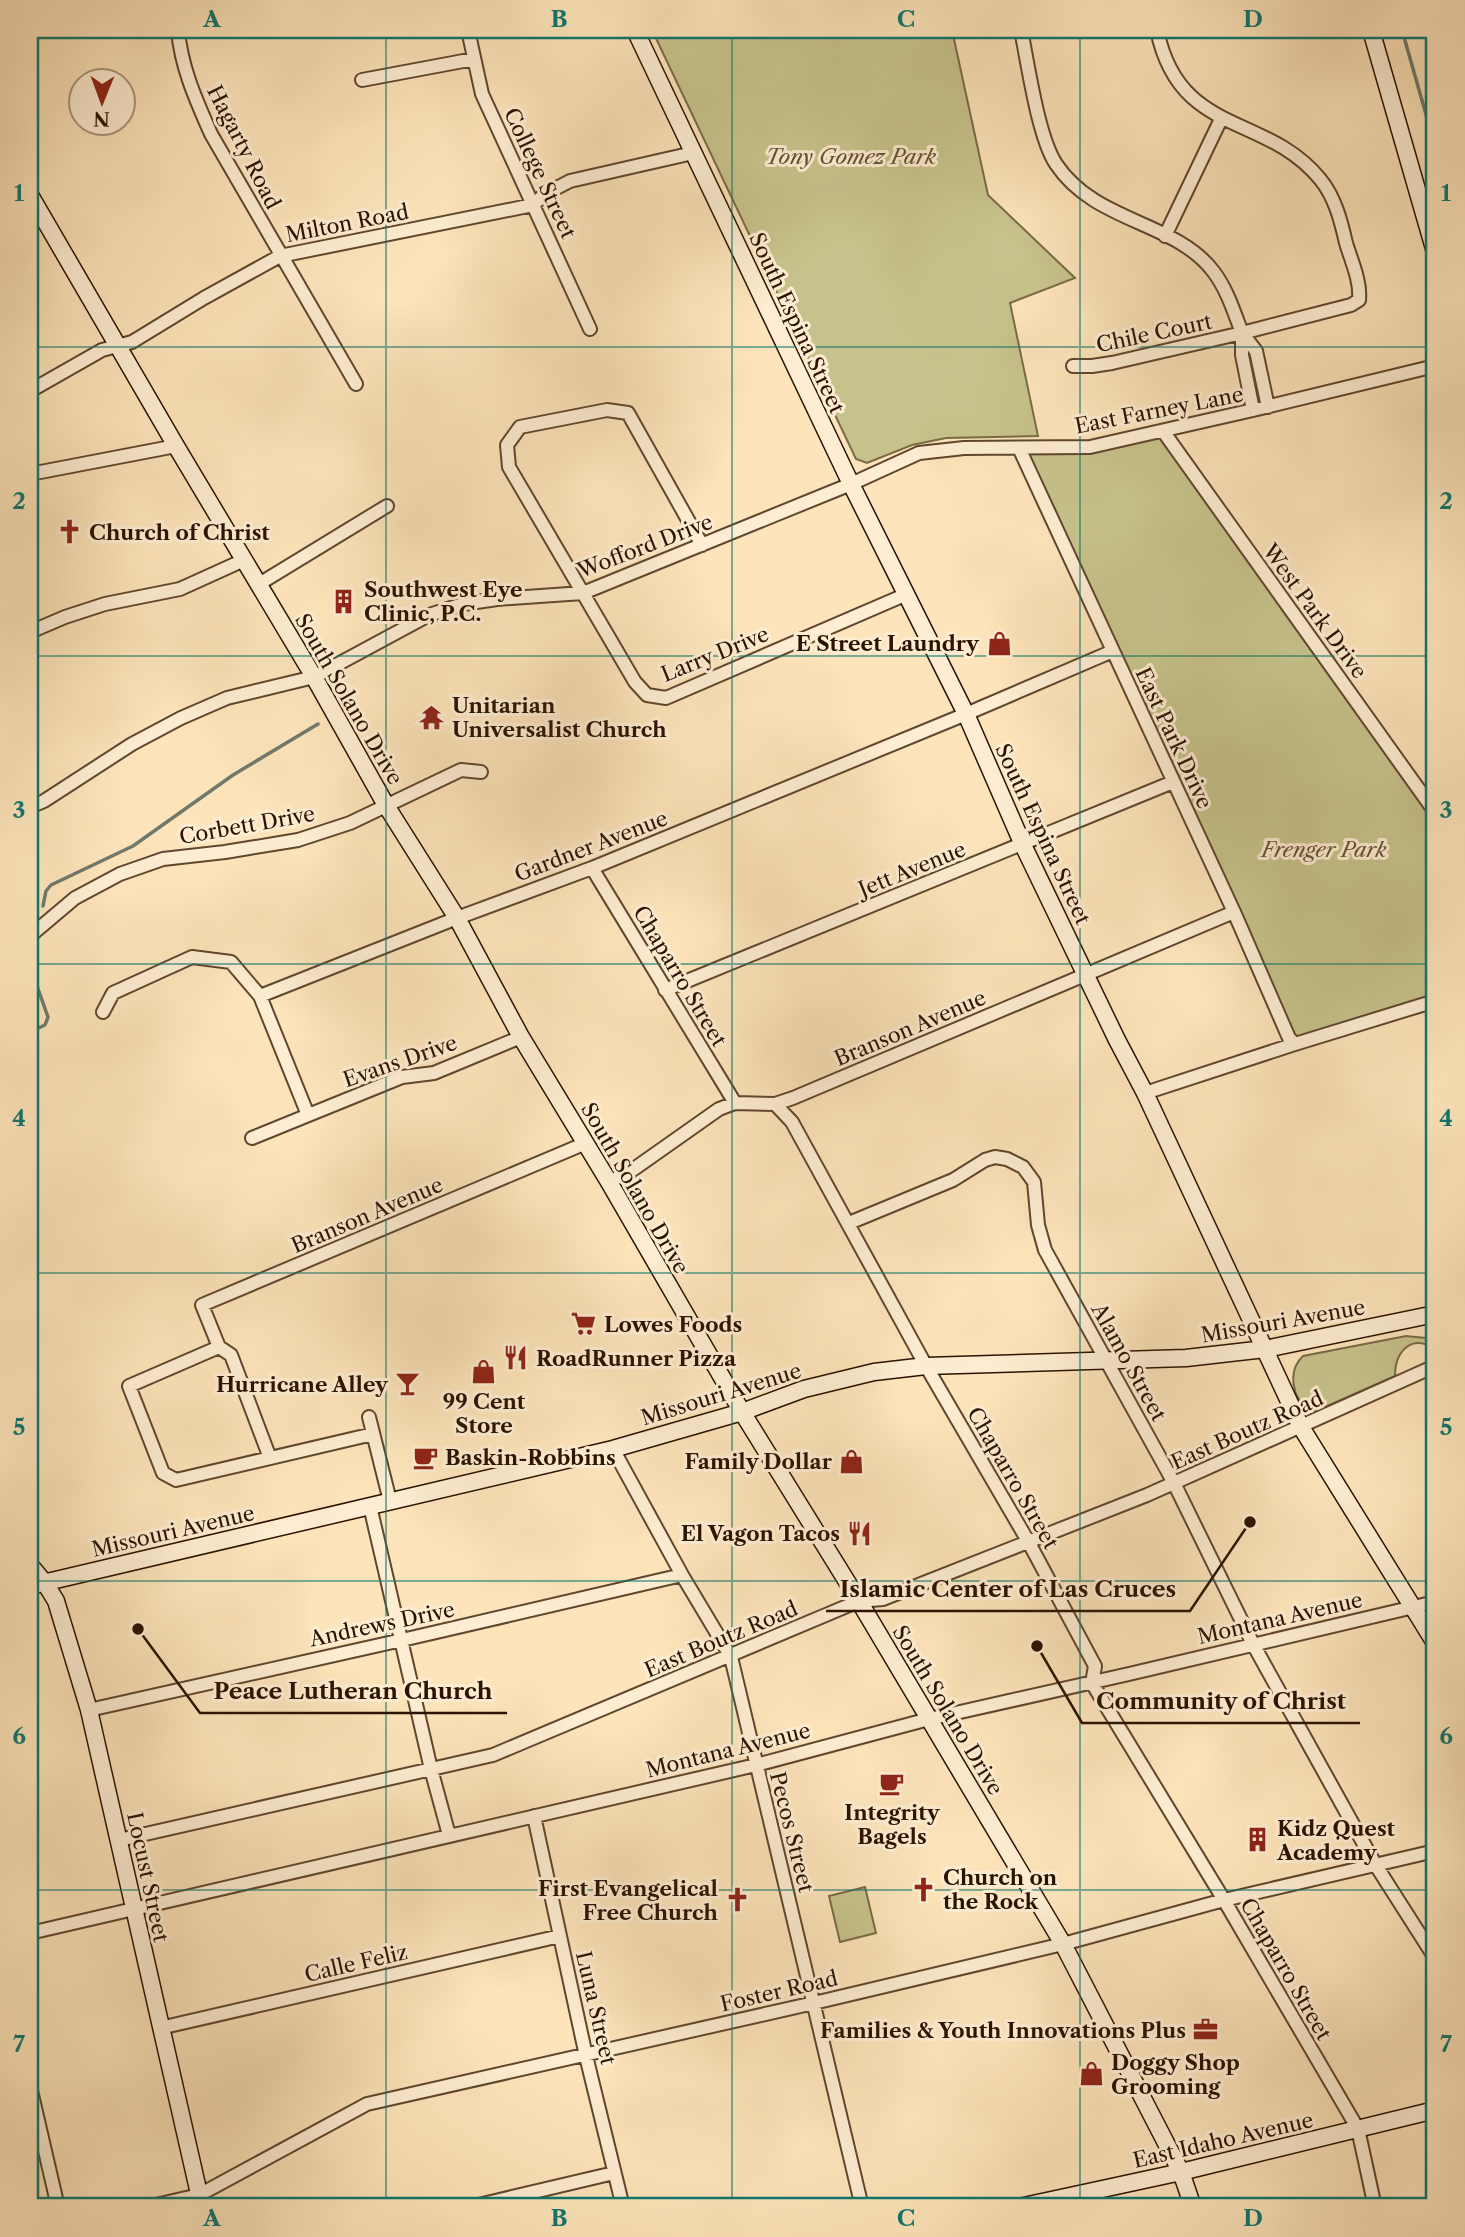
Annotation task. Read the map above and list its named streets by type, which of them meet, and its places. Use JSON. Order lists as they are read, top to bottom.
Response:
{
  "streets": {
    "street": [
      "Hagarty Road",
      "College Street",
      "Milton Road",
      "South Espina Street",
      "Chile Court",
      "East Farney Lane",
      "Wofford Drive",
      "West Park Drive",
      "Larry Drive",
      "South Solano Drive",
      "East Park Drive",
      "Corbett Drive",
      "Gardner Avenue",
      "Jett Avenue",
      "Chaparro Street",
      "Branson Avenue",
      "Evans Drive",
      "Missouri Avenue",
      "Alamo Street",
      "East Boutz Road",
      "Montana Avenue",
      "Andrews Drive",
      "Pecos Street",
      "Locust Street",
      "Calle Feliz",
      "Foster Road",
      "Luna Street",
      "East Idaho Avenue"
    ]
  },
  "crossings": [
    ["Hagarty Road", "Milton Road"],
    ["College Street", "Milton Road"],
    ["Milton Road", "South Espina Street"],
    ["Milton Road", "South Solano Drive"],
    ["South Espina Street", "East Farney Lane"],
    ["South Espina Street", "Wofford Drive"],
    ["South Espina Street", "Larry Drive"],
    ["South Espina Street", "Gardner Avenue"],
    ["South Espina Street", "Jett Avenue"],
    ["South Espina Street", "Branson Avenue"],
    ["South Espina Street", "Missouri Avenue"],
    ["South Espina Street", "East Boutz Road"],
    ["South Espina Street", "Montana Avenue"],
    ["East Farney Lane", "Wofford Drive"],
    ["East Farney Lane", "West Park Drive"],
    ["East Farney Lane", "East Park Drive"],
    ["Wofford Drive", "Larry Drive"],
    ["Wofford Drive", "South Solano Drive"],
    ["South Solano Drive", "Corbett Drive"],
    ["South Solano Drive", "Gardner Avenue"],
    ["South Solano Drive", "Branson Avenue"],
    ["South Solano Drive", "Evans Drive"],
    ["South Solano Drive", "Missouri Avenue"],
    ["South Solano Drive", "East Boutz Road"],
    ["South Solano Drive", "Montana Avenue"],
    ["South Solano Drive", "Foster Road"],
    ["South Solano Drive", "East Idaho Avenue"],
    ["East Park Drive", "Gardner Avenue"],
    ["East Park Drive", "Jett Avenue"],
    ["East Park Drive", "Branson Avenue"],
    ["Gardner Avenue", "Chaparro Street"],
    ["Jett Avenue", "Chaparro Street"],
    ["Chaparro Street", "Branson Avenue"],
    ["Chaparro Street", "Missouri Avenue"],
    ["Chaparro Street", "Alamo Street"],
    ["Chaparro Street", "East Boutz Road"],
    ["Chaparro Street", "Montana Avenue"],
    ["Chaparro Street", "Foster Road"],
    ["Chaparro Street", "East Idaho Avenue"],
    ["Missouri Avenue", "Alamo Street"],
    ["Missouri Avenue", "Pecos Street"],
    ["Missouri Avenue", "Locust Street"],
    ["Alamo Street", "East Boutz Road"],
    ["Alamo Street", "Montana Avenue"],
    ["Alamo Street", "Foster Road"],
    ["East Boutz Road", "Pecos Street"],
    ["East Boutz Road", "Locust Street"],
    ["Montana Avenue", "Pecos Street"],
    ["Montana Avenue", "Locust Street"],
    ["Montana Avenue", "Luna Street"],
    ["Andrews Drive", "Pecos Street"],
    ["Andrews Drive", "Locust Street"],
    ["Pecos Street", "Foster Road"],
    ["Locust Street", "Calle Feliz"],
    ["Locust Street", "Foster Road"],
    ["Calle Feliz", "Luna Street"],
    ["Foster Road", "Luna Street"]
  ],
  "parks": ["Tony Gomez Park", "Frenger Park"],
  "places": {
    "church": ["Church of Christ", "Church on the Rock", "First Evangelical Free Church"],
    "building": ["Southwest Eye Clinic, P.C.", "Kidz Quest Academy"],
    "shop": [
      "E Street Laundry",
      "99 Cent Store",
      "Family Dollar",
      "Doggy Shop Grooming"
    ],
    "temple": ["Unitarian Universalist Church"],
    "supermarket": ["Lowes Foods"],
    "restaurant": ["RoadRunner Pizza", "El Vagon Tacos"],
    "bar": ["Hurricane Alley"],
    "cafe": ["Baskin-Robbins", "Integrity Bagels"],
    "other": ["Islamic Center of Las Cruces", "Peace Lutheran Church", "Community of Christ"],
    "office": ["Families & Youth Innovations Plus"]
  },
  "north": "bottom",
  "grid": {
    "columns": [
      "A",
      "B",
      "C",
      "D"
    ],
    "rows": [
      "1",
      "2",
      "3",
      "4",
      "5",
      "6",
      "7"
    ]
  }
}
